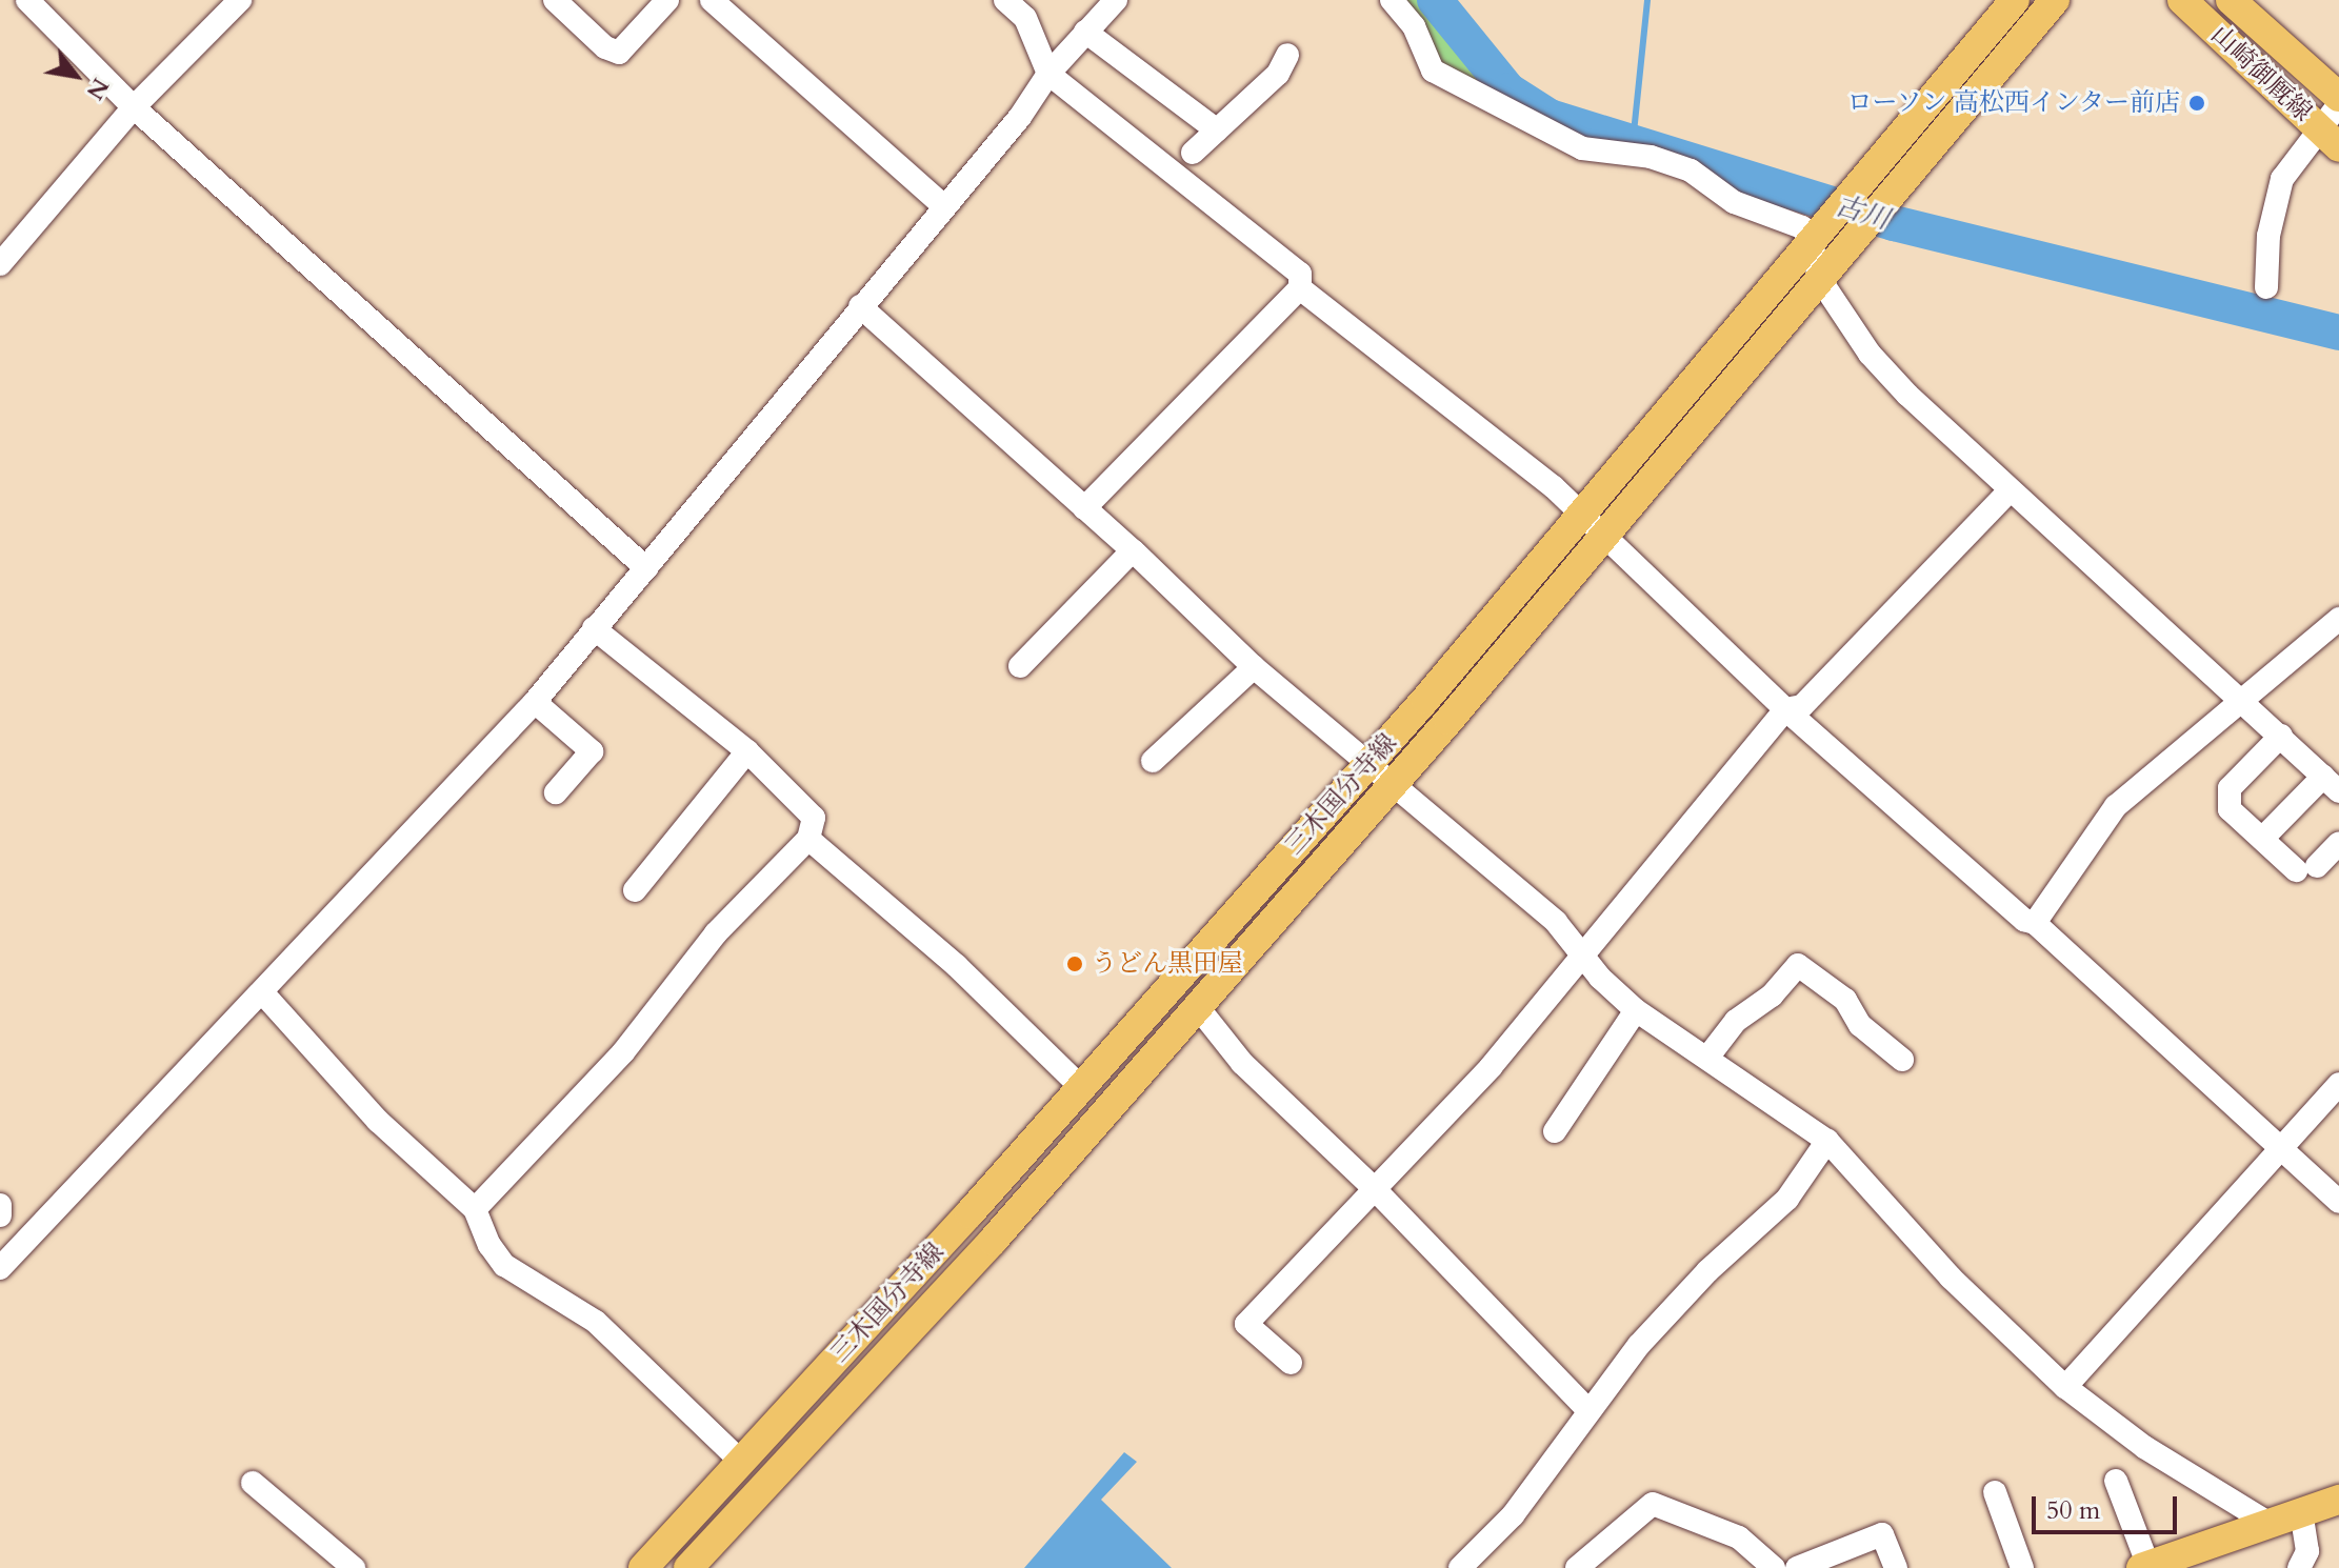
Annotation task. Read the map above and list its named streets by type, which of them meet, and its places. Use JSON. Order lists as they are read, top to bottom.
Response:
{
  "streets": {
    "main road": ["山崎御厩線", "三木国分寺線"]
  },
  "water": ["古川"],
  "places": ["ローソン 高松西インター前店", "うどん黒田屋"],
  "scale_bar": "50 m",
  "north": "bottom right"
}
